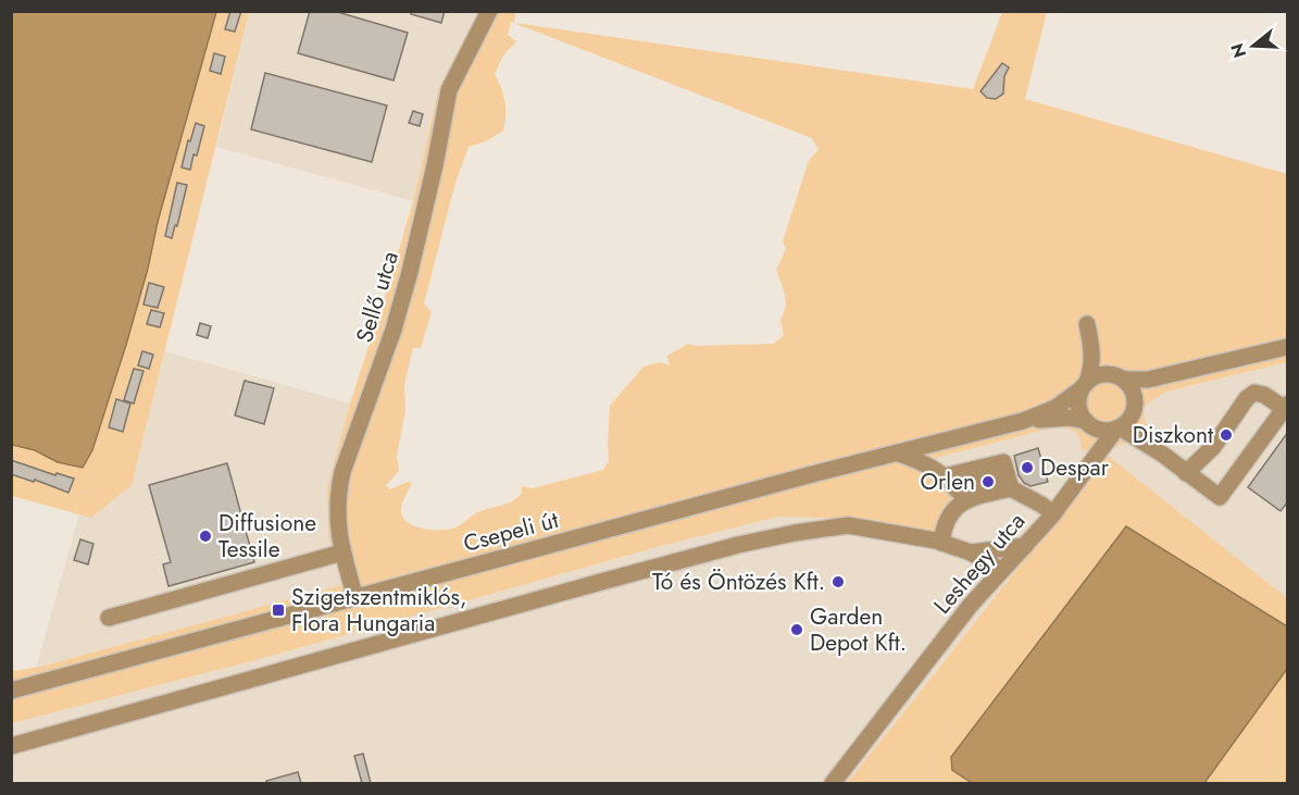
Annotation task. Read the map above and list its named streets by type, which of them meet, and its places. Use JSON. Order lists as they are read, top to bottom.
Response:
{
  "streets": {
    "street": ["Sellő utca", "Csepeli út", "Leshegy utca"]
  },
  "crossings": [
    ["Sellő utca", "Csepeli út"],
    ["Csepeli út", "Leshegy utca"]
  ],
  "places": {
    "other": [
      "Diszkont",
      "Despar",
      "Orlen",
      "Diffusione Tessile",
      "Tó és Öntözés Kft.",
      "Garden Depot Kft."
    ],
    "transit": ["Szigetszentmiklós, Flora Hungaria"]
  },
  "north": "left"
}
